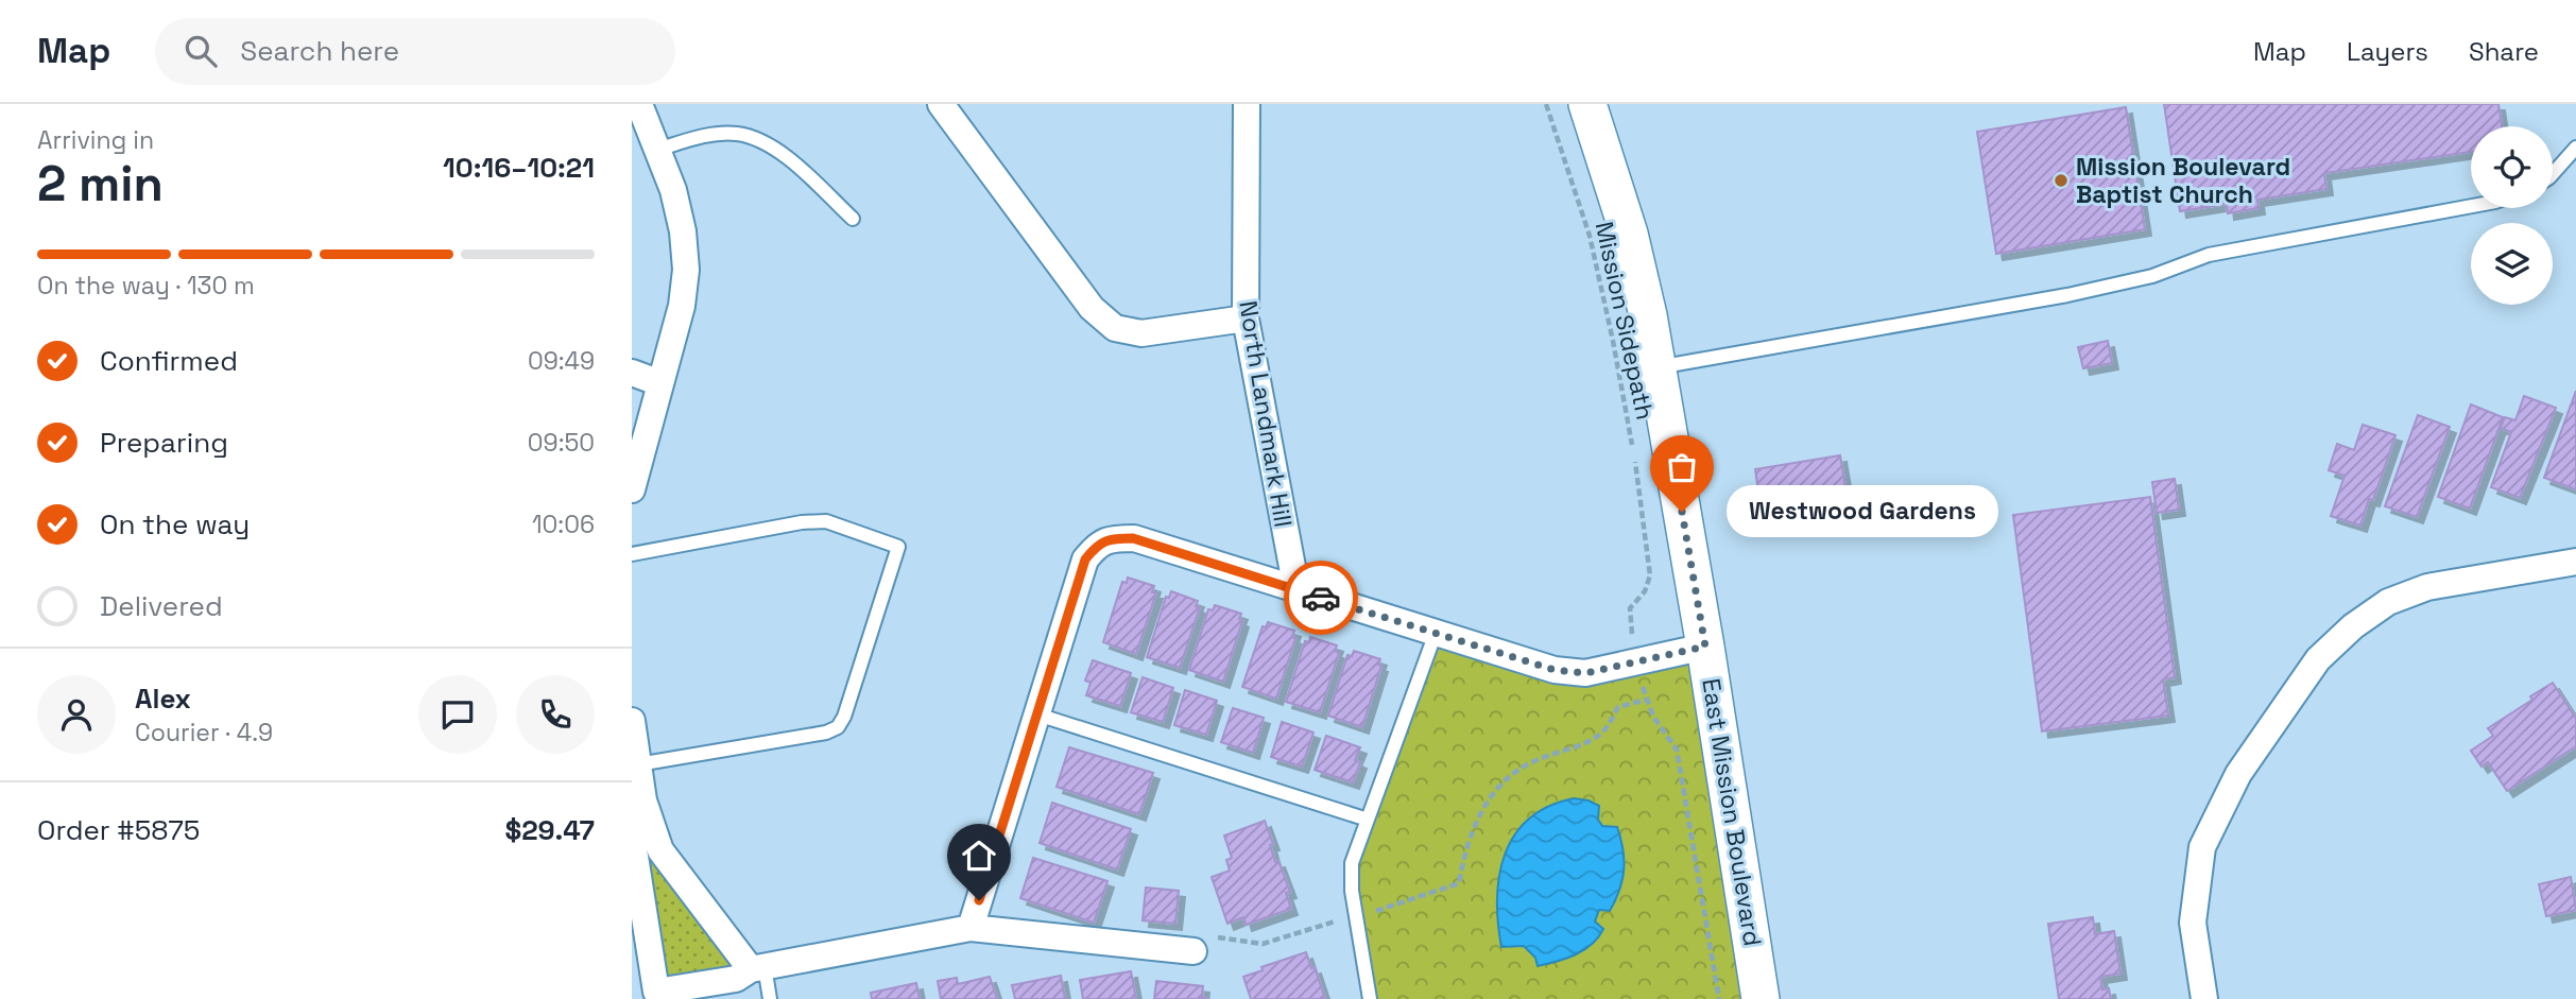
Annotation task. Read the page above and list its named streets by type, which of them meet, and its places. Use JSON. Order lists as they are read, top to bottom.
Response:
{
  "streets": {
    "main road": ["East Mission Boulevard"],
    "street": ["North Landmark Hill"],
    "path": ["Mission Sidepath"]
  },
  "places": ["Mission Boulevard Baptist Church", "Westwood Gardens"],
  "page": {
    "header": "Map",
    "search": "Search here",
    "nav": ["Map", "Layers", "Share"],
    "heading": ["2 min", "Arriving in", "10:16–10:21"],
    "panel": [
      "Alex",
      "Courier · 4.9",
      "Order #5875",
      "$29.47"
    ],
    "bar": "On the way · 130 m",
    "list": [
      ["Confirmed", "09:49"],
      ["Preparing", "09:50"],
      ["On the way", "10:06"],
      "Delivered"
    ],
    "bubble": "Westwood Gardens"
  }
}
